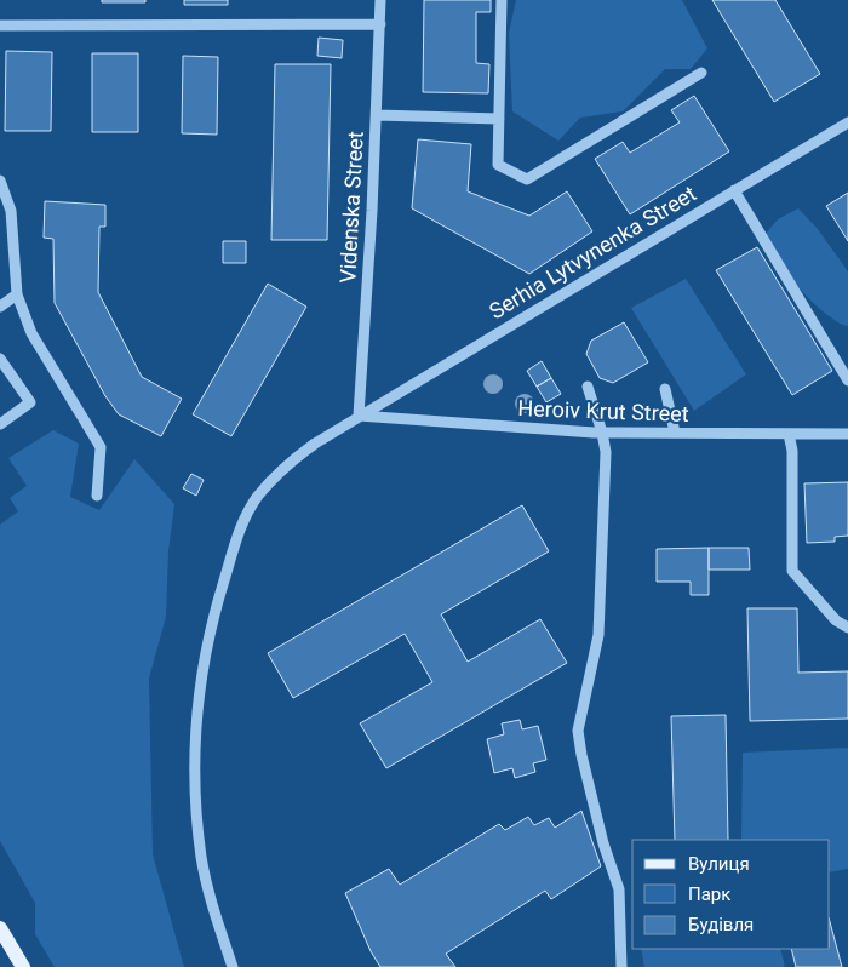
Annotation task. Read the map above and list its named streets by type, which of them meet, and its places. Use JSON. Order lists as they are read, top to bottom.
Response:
{
  "streets": {
    "street": ["Videnska Street", "Serhia Lytvynenka Street", "Heroiv Krut Street"]
  },
  "crossings": [
    ["Videnska Street", "Serhia Lytvynenka Street"],
    ["Videnska Street", "Heroiv Krut Street"],
    ["Serhia Lytvynenka Street", "Heroiv Krut Street"]
  ],
  "legend": ["Вулиця", "Парк", "Будівля"]
}
